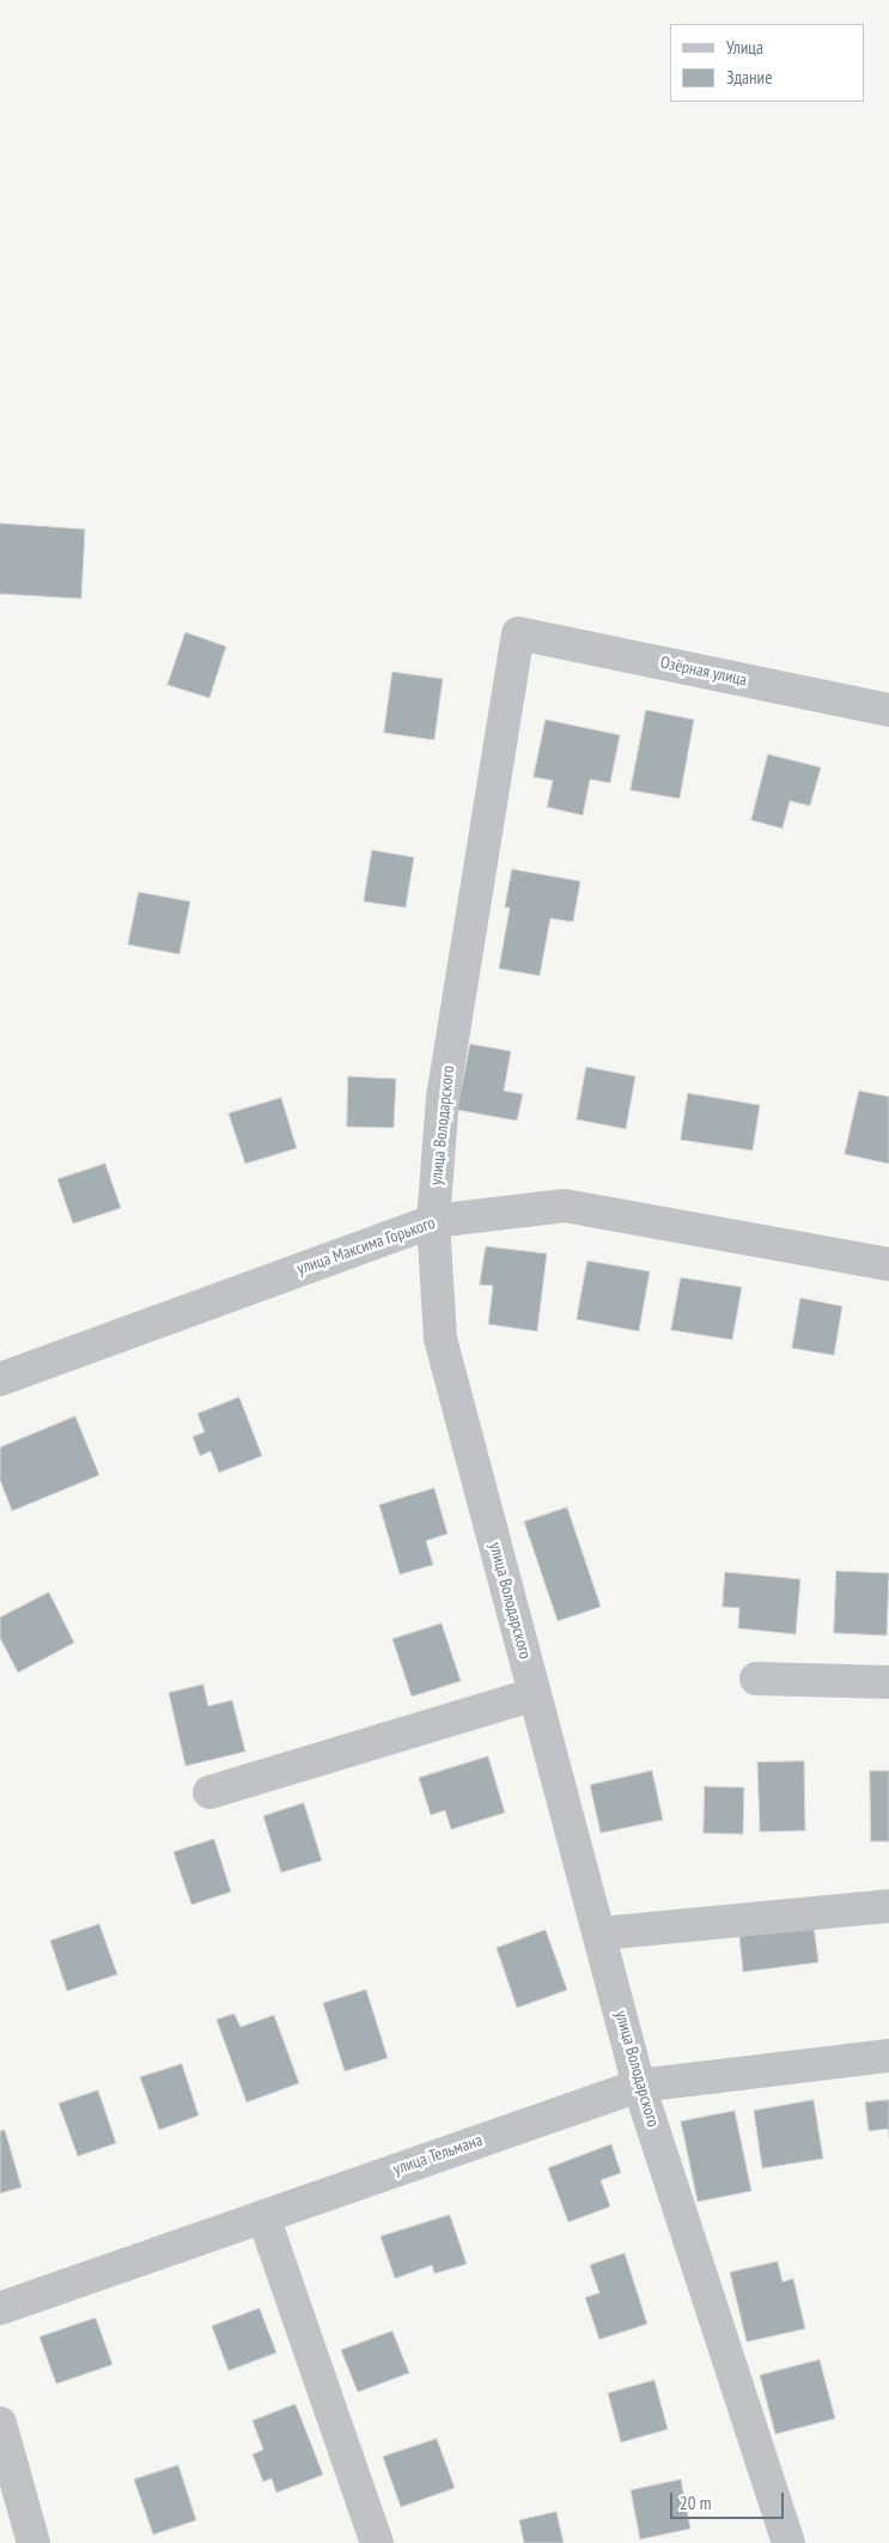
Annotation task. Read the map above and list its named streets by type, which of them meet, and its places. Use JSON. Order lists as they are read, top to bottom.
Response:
{
  "streets": {
    "street": [
      "Озёрная улица",
      "улица Володарского",
      "улица Максима Горького",
      "улица Тельмана"
    ]
  },
  "crossings": [
    ["Озёрная улица", "улица Володарского"],
    ["улица Володарского", "улица Максима Горького"],
    ["улица Володарского", "улица Тельмана"]
  ],
  "legend": ["Улица", "Здание"],
  "scale_bar": "20 m"
}
